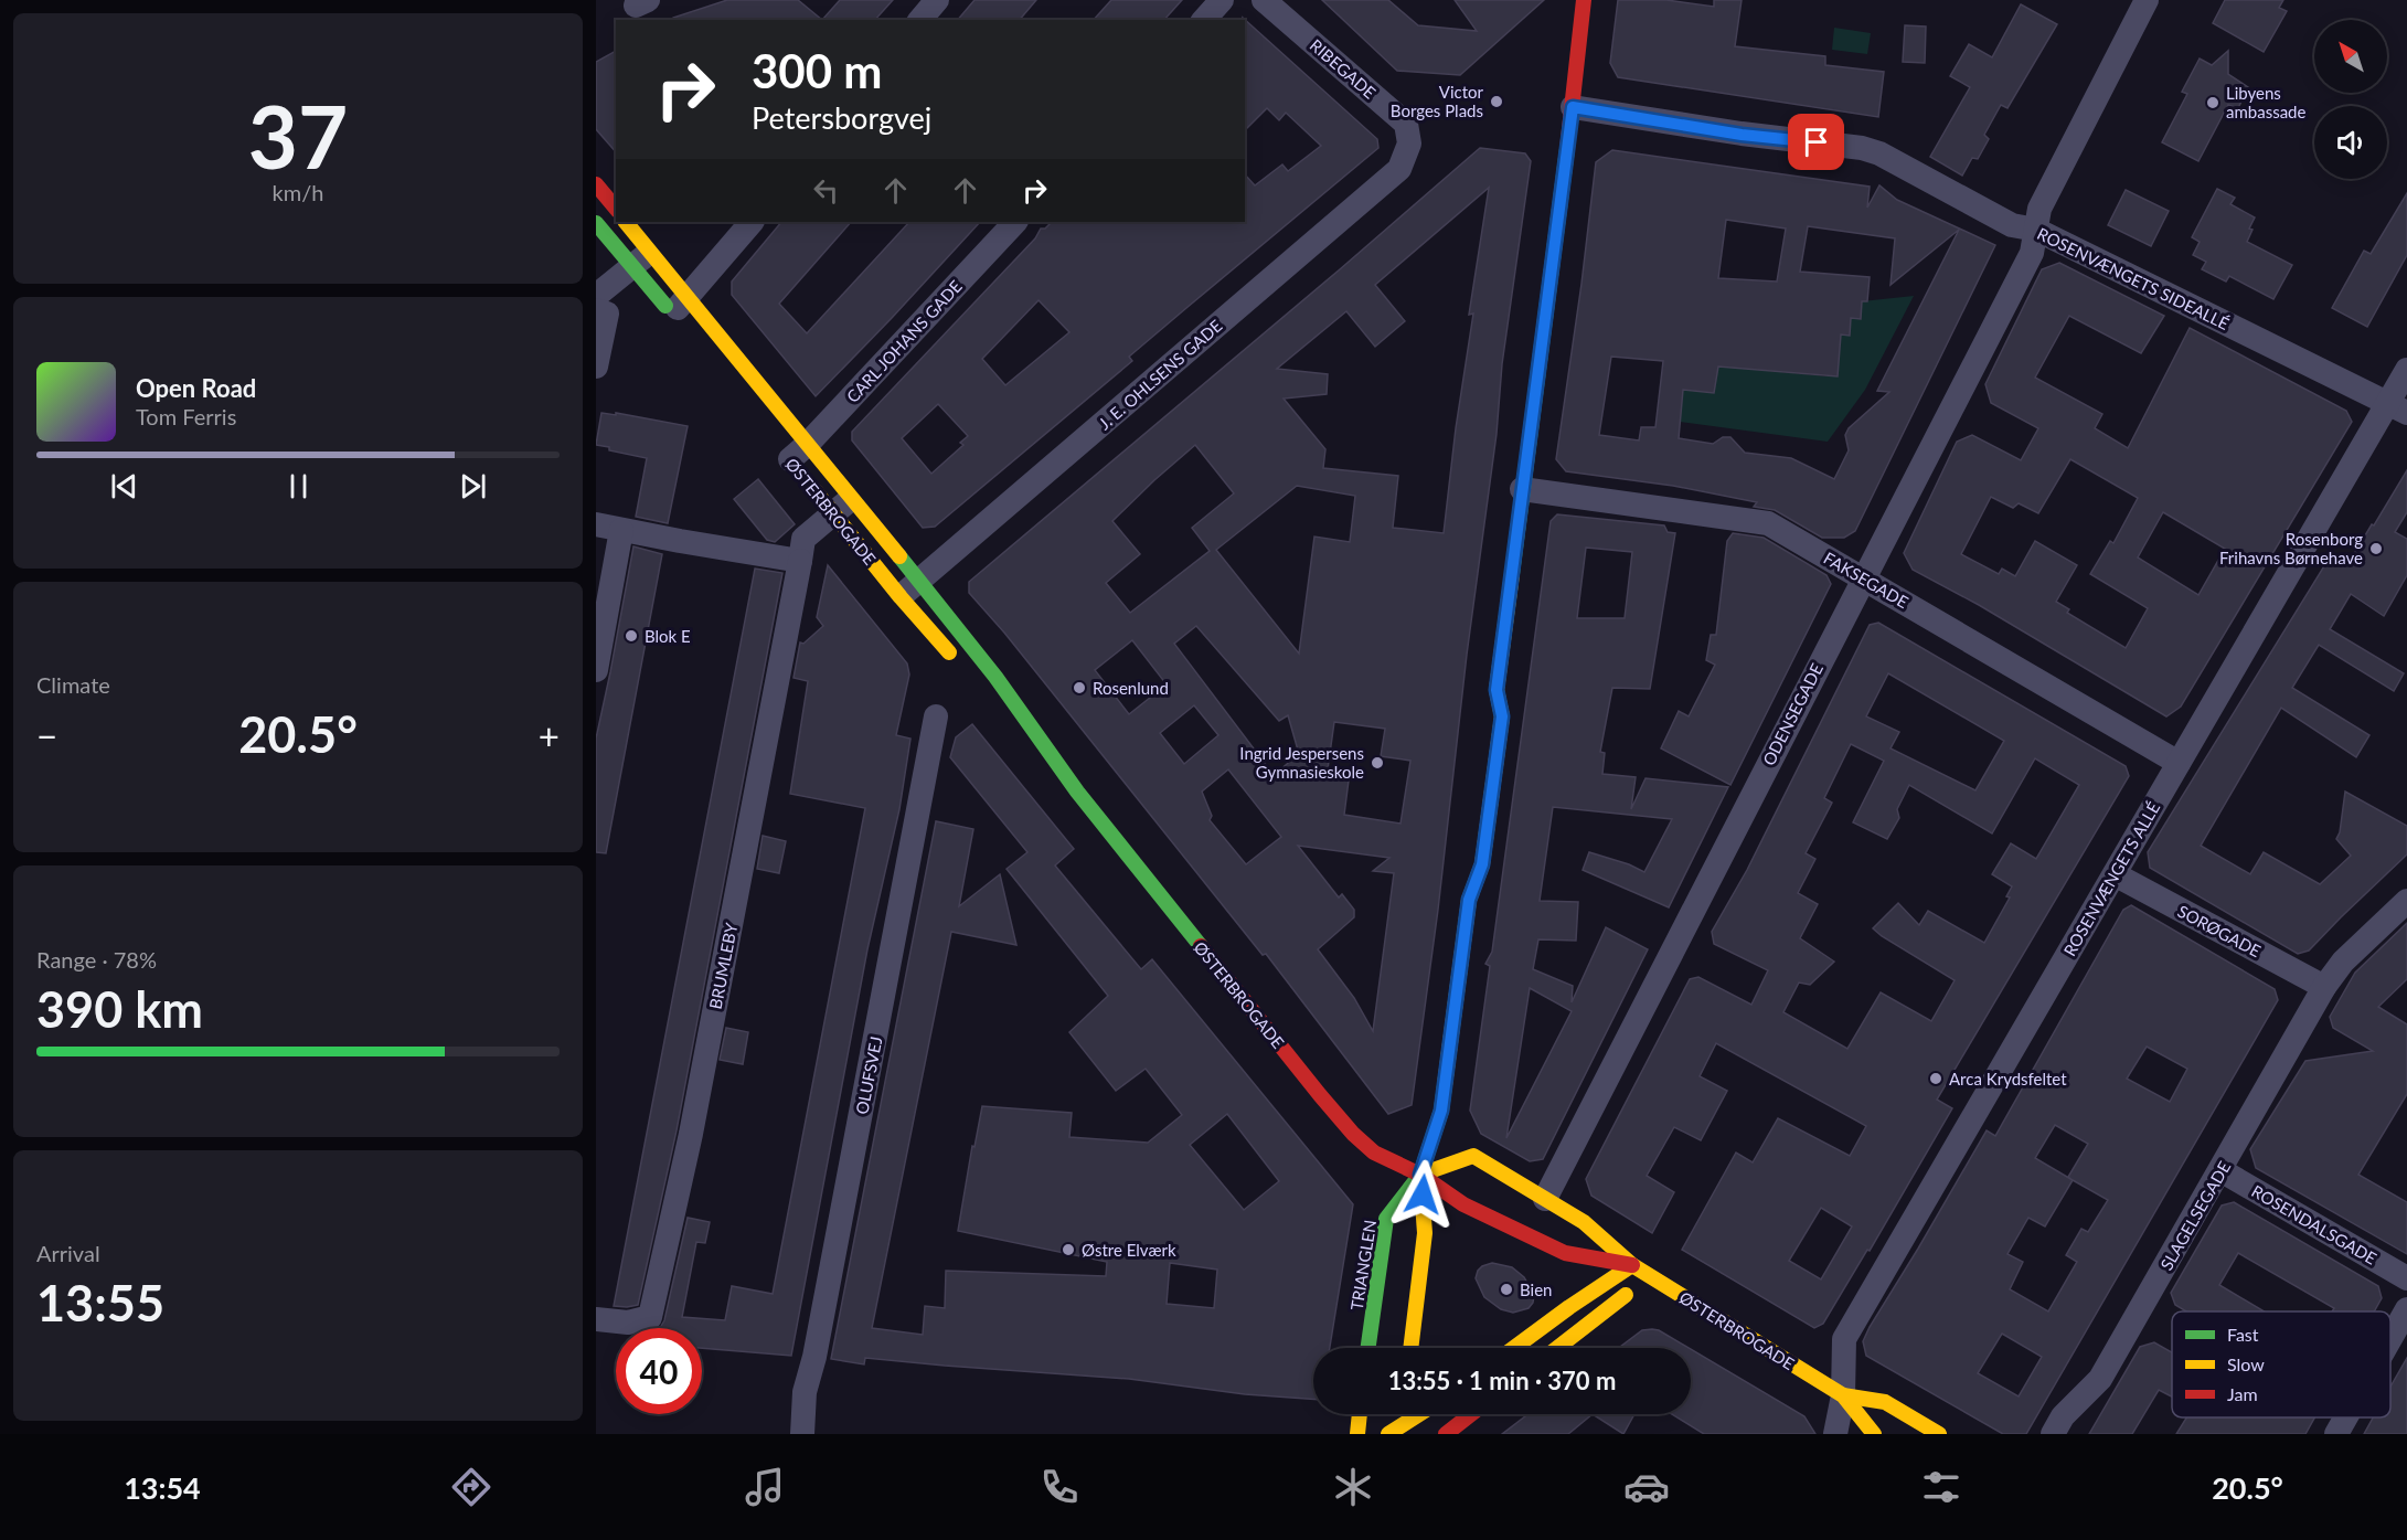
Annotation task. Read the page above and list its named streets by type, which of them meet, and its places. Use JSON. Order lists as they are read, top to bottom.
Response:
{
  "streets": {
    "street": [
      "RIBEGADE",
      "ROSENVÆNGETS SIDEALLÉ",
      "CARL JOHANS GADE",
      "J. E. OHLSENS GADE",
      "ØSTERBROGADE",
      "FAKSEGADE",
      "ODENSEGADE",
      "ROSENVÆNGETS ALLÉ",
      "SORØGADE",
      "BRUMLEBY",
      "OLUFSVEJ",
      "SLAGELSEGADE",
      "ROSENDALSGADE",
      "TRIANGLEN"
    ]
  },
  "crossings": [
    ["RIBEGADE", "J. E. OHLSENS GADE"],
    ["ROSENVÆNGETS SIDEALLÉ", "ODENSEGADE"],
    ["ROSENVÆNGETS SIDEALLÉ", "ROSENVÆNGETS ALLÉ"],
    ["CARL JOHANS GADE", "ØSTERBROGADE"],
    ["J. E. OHLSENS GADE", "ØSTERBROGADE"],
    ["ØSTERBROGADE", "ODENSEGADE"],
    ["ØSTERBROGADE", "ROSENVÆNGETS ALLÉ"],
    ["ØSTERBROGADE", "BRUMLEBY"],
    ["ØSTERBROGADE", "TRIANGLEN"],
    ["FAKSEGADE", "ODENSEGADE"],
    ["FAKSEGADE", "ROSENVÆNGETS ALLÉ"],
    ["ROSENVÆNGETS ALLÉ", "SORØGADE"],
    ["SORØGADE", "SLAGELSEGADE"],
    ["SLAGELSEGADE", "ROSENDALSGADE"]
  ],
  "places": [
    "Victor Borges Plads",
    "Libyens ambassade",
    "Rosenborg Frihavns Børnehave",
    "Blok E",
    "Rosenlund",
    "Ingrid Jespersens Gymnasieskole",
    "Arca Krydsfeltet",
    "Østre Elværk",
    "Bien"
  ],
  "legend": ["Fast", "Slow", "Jam"],
  "north": "top left",
  "page": {
    "tile": [
      ["37", "km/h"],
      "Climate",
      ["Range · 78%", "390 km"],
      ["Arrival", "13:55"]
    ],
    "turn": ["300 m", "Petersborgvej"],
    "song": ["Open Road", "Tom Ferris"],
    "heat": ["−", "20.5°", "+"],
    "limit": "40",
    "trip": "13:55 · 1 min · 370 m",
    "tabs": ["13:54", "20.5°"]
  }
}
